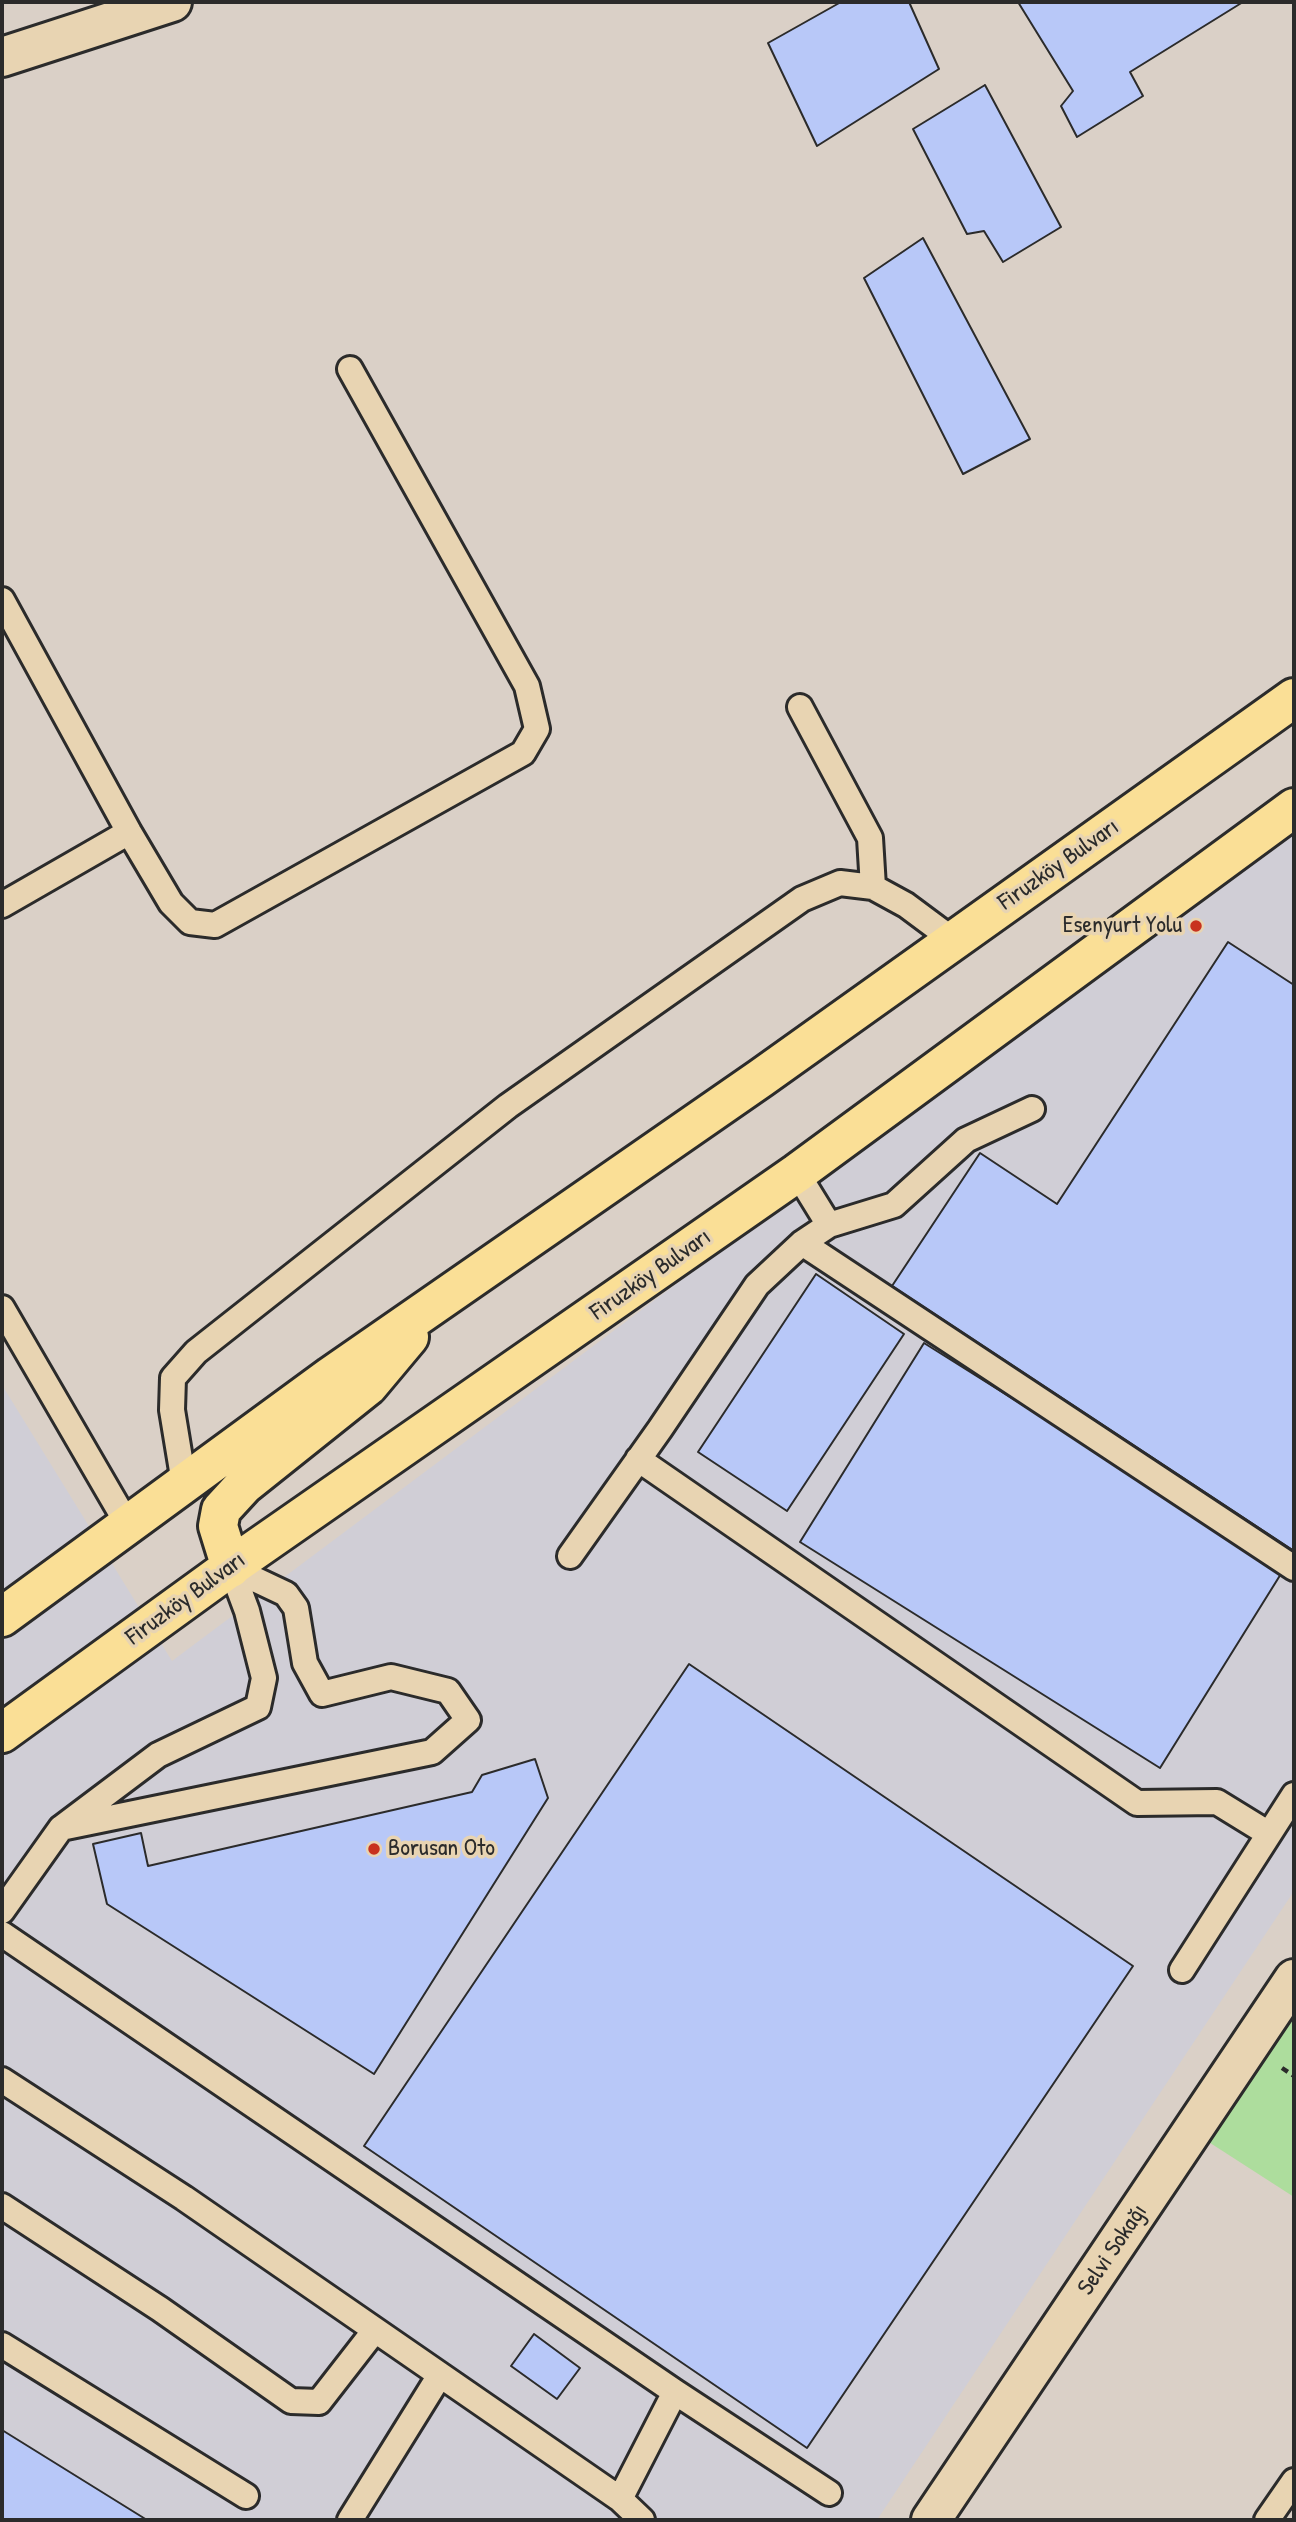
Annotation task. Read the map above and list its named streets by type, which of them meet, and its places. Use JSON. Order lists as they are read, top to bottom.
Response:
{
  "streets": {
    "main road": ["Firuzköy Bulvarı"],
    "street": ["Selvi Sokağı"]
  },
  "places": ["Esenyurt Yolu", "Borusan Oto"]
}
